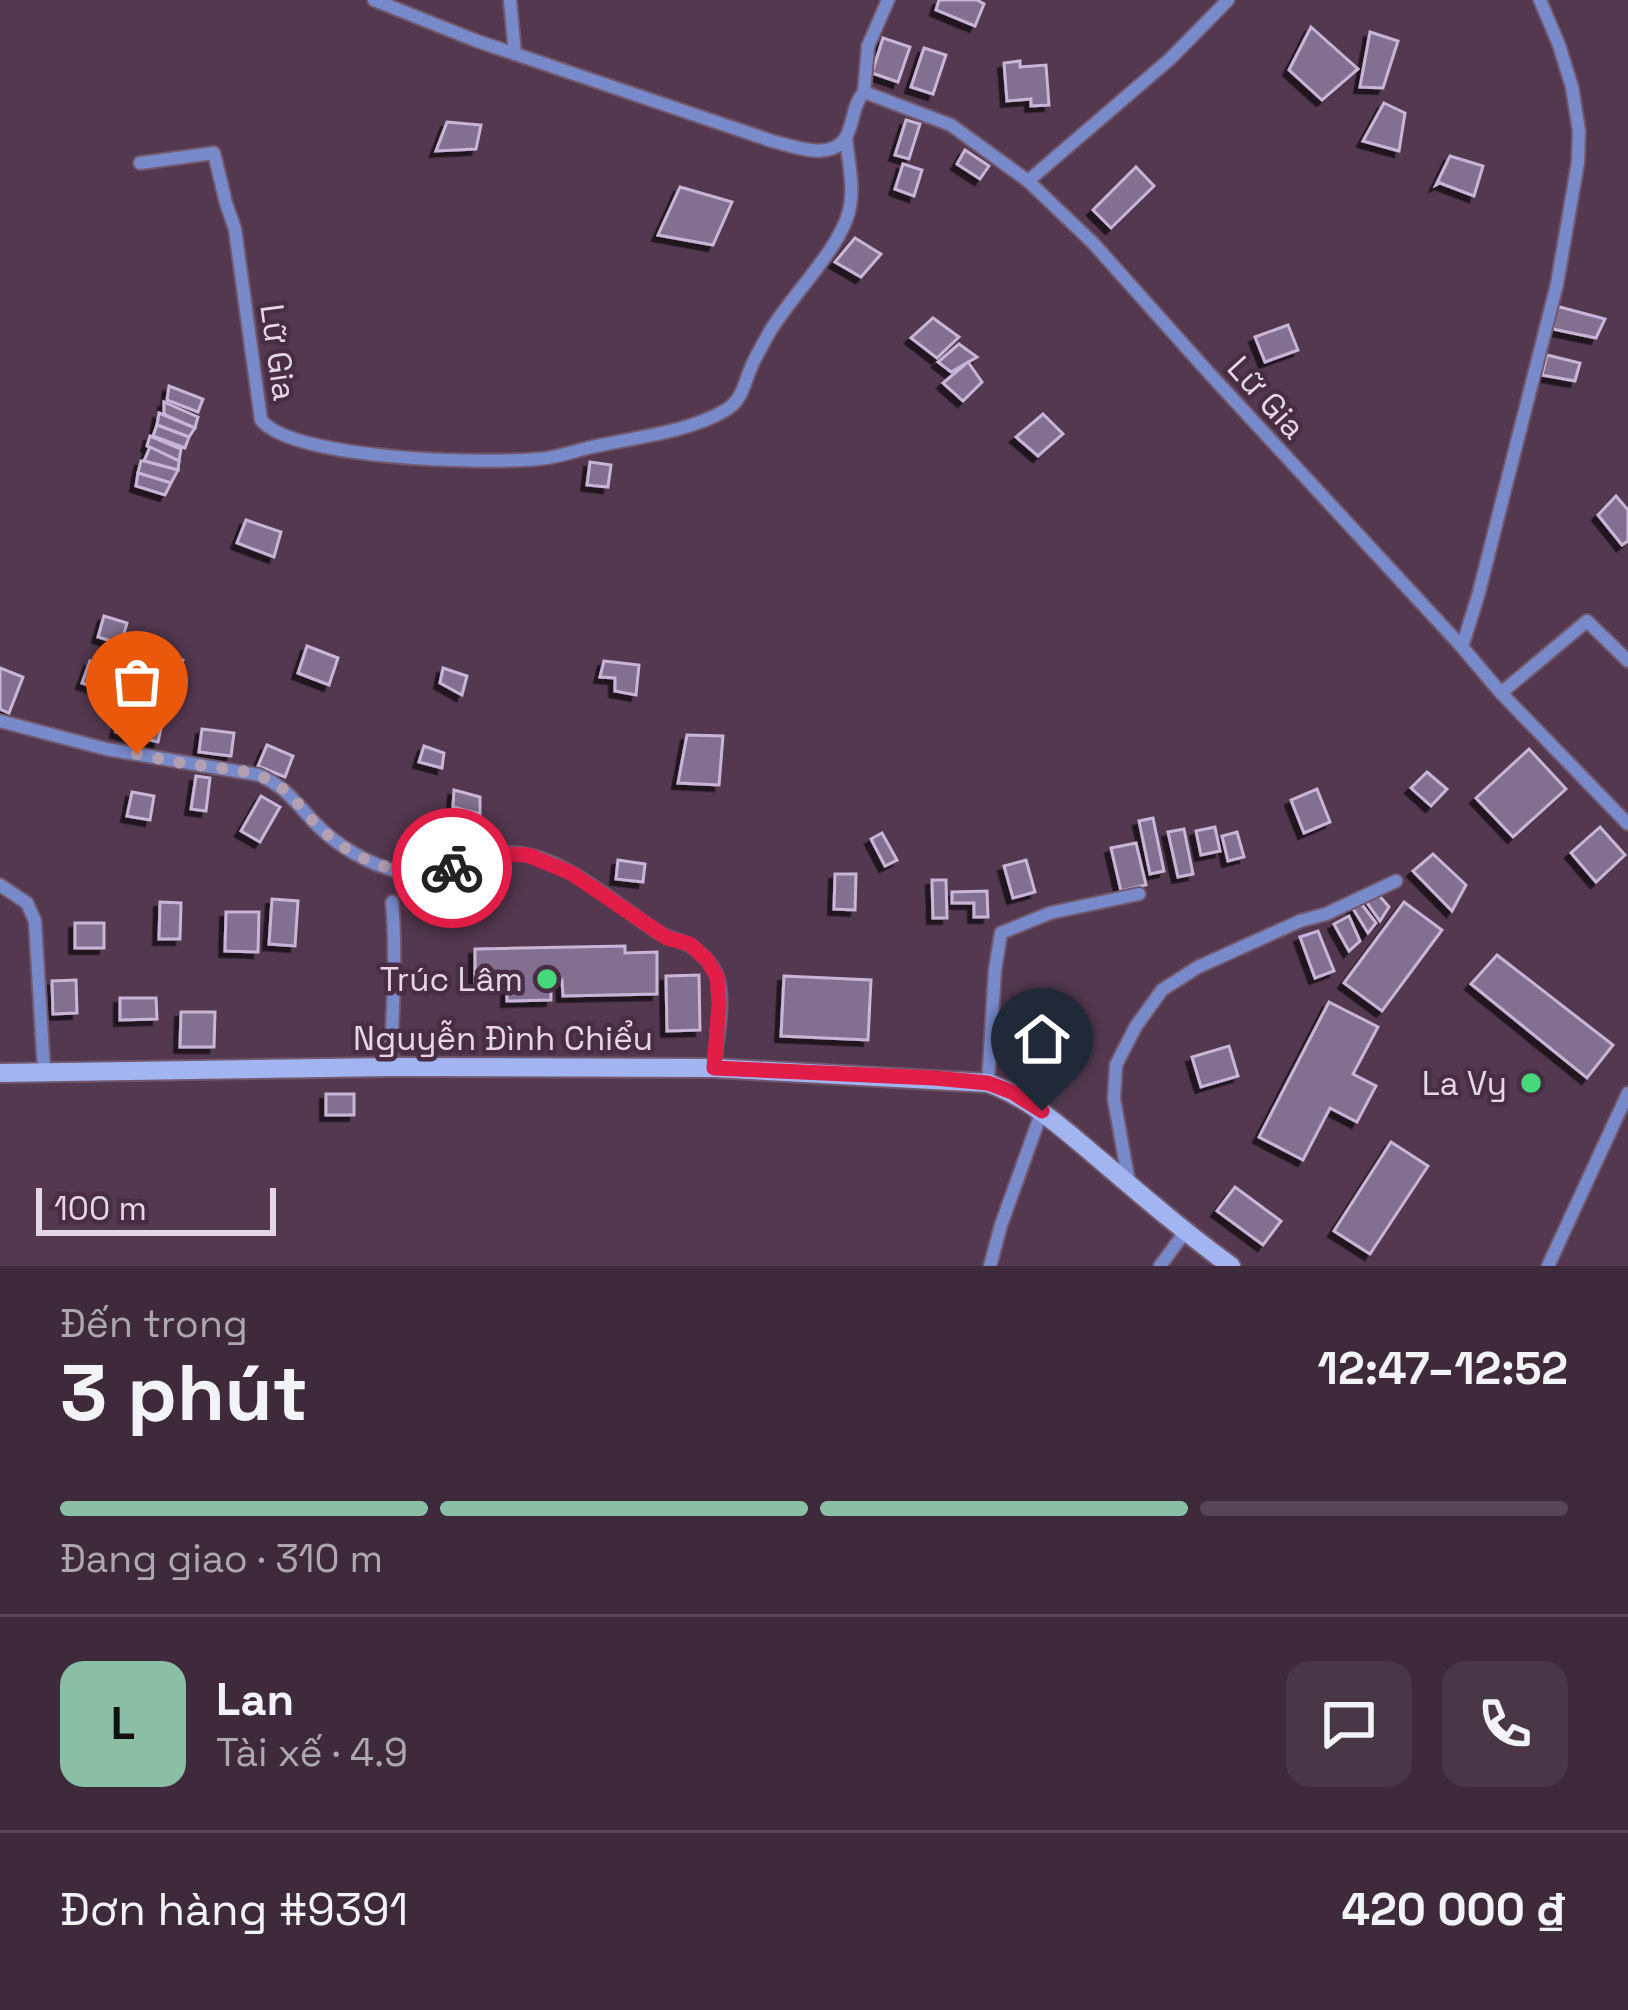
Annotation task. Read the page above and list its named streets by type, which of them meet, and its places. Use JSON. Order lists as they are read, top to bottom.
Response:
{
  "streets": {
    "main road": ["Nguyễn Đình Chiểu"],
    "street": ["Lữ Gia"]
  },
  "places": ["Trúc Lâm", "La Vy"],
  "scale_bar": "100 m",
  "page": {
    "scale": "100 m",
    "heading": ["3 phút", "Đến trong", "12:47–12:52"],
    "panel": [
      "Lan",
      "Tài xế · 4.9",
      "Đơn hàng #9391",
      "420 000 ₫"
    ],
    "bar": "Đang giao · 310 m",
    "round": "L"
  }
}
